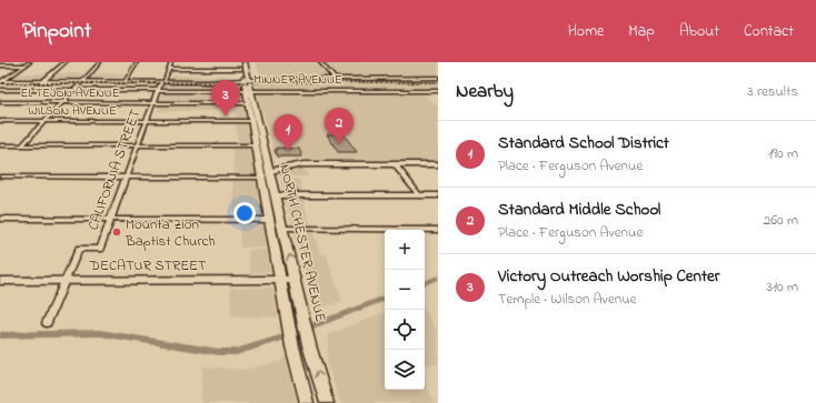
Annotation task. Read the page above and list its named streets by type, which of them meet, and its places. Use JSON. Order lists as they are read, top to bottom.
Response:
{
  "streets": {
    "main road": ["NORTH CHESTER AVENUE"],
    "street": [
      "MINNER AVENUE",
      "EL TEJON AVENUE",
      "WILSON AVENUE",
      "CALIFORNIA STREET",
      "DECATUR STREET"
    ]
  },
  "crossings": [
    ["MINNER AVENUE", "CALIFORNIA STREET"],
    ["MINNER AVENUE", "NORTH CHESTER AVENUE"],
    ["EL TEJON AVENUE", "CALIFORNIA STREET"],
    ["EL TEJON AVENUE", "NORTH CHESTER AVENUE"],
    ["WILSON AVENUE", "CALIFORNIA STREET"],
    ["WILSON AVENUE", "NORTH CHESTER AVENUE"],
    ["CALIFORNIA STREET", "DECATUR STREET"],
    ["NORTH CHESTER AVENUE", "DECATUR STREET"]
  ],
  "places": ["Mounta Zion Baptist Church"],
  "page": {
    "header": "Pinpoint",
    "nav": [
      "Home",
      "Map",
      "About",
      "Contact"
    ],
    "heading": ["Nearby", "3 results"],
    "pins": ["3", "2", "1"],
    "list": [
      {
        "mark": "1",
        "name": "Standard School District",
        "note": "Place · Ferguson Avenue",
        "value": "190 m"
      },
      {
        "mark": "2",
        "name": "Standard Middle School",
        "note": "Place · Ferguson Avenue",
        "value": "260 m"
      },
      {
        "mark": "3",
        "name": "Victory Outreach Worship Center",
        "note": "Temple · Wilson Avenue",
        "value": "310 m"
      }
    ],
    "map_buttons": ["+", "−"]
  }
}
